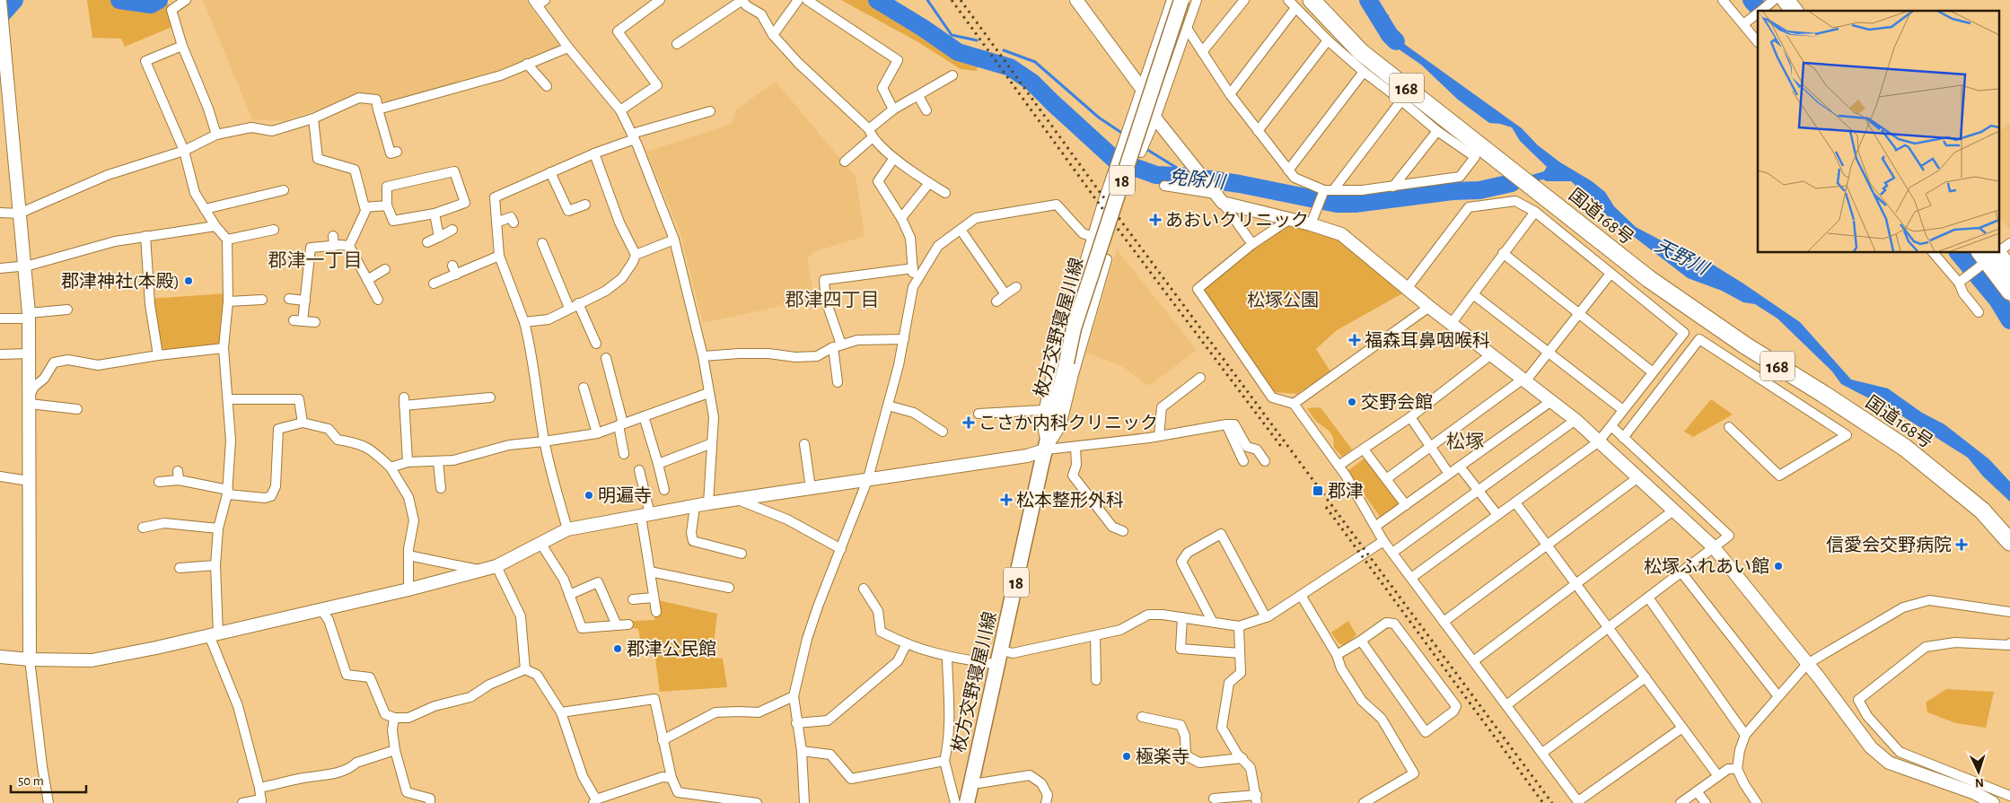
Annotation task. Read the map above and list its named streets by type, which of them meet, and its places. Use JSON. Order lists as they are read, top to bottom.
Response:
{
  "streets": {
    "highway": ["168", "国道168号"],
    "main road": ["18", "枚方交野寝屋川線"]
  },
  "districts": ["郡津一丁目", "郡津四丁目", "松塚"],
  "water": ["免除川", "天野川"],
  "parks": ["松塚公園"],
  "places": {
    "health": [
      "あおいクリニック",
      "福森耳鼻咽喉科",
      "こさか内科クリニック",
      "松本整形外科",
      "信愛会交野病院"
    ],
    "other": [
      "郡津神社(本殿)",
      "交野会館",
      "明遍寺",
      "松塚ふれあい館",
      "郡津公民館",
      "極楽寺"
    ],
    "transit": ["郡津"]
  },
  "scale_bar": "50 m",
  "north": "bottom"
}
